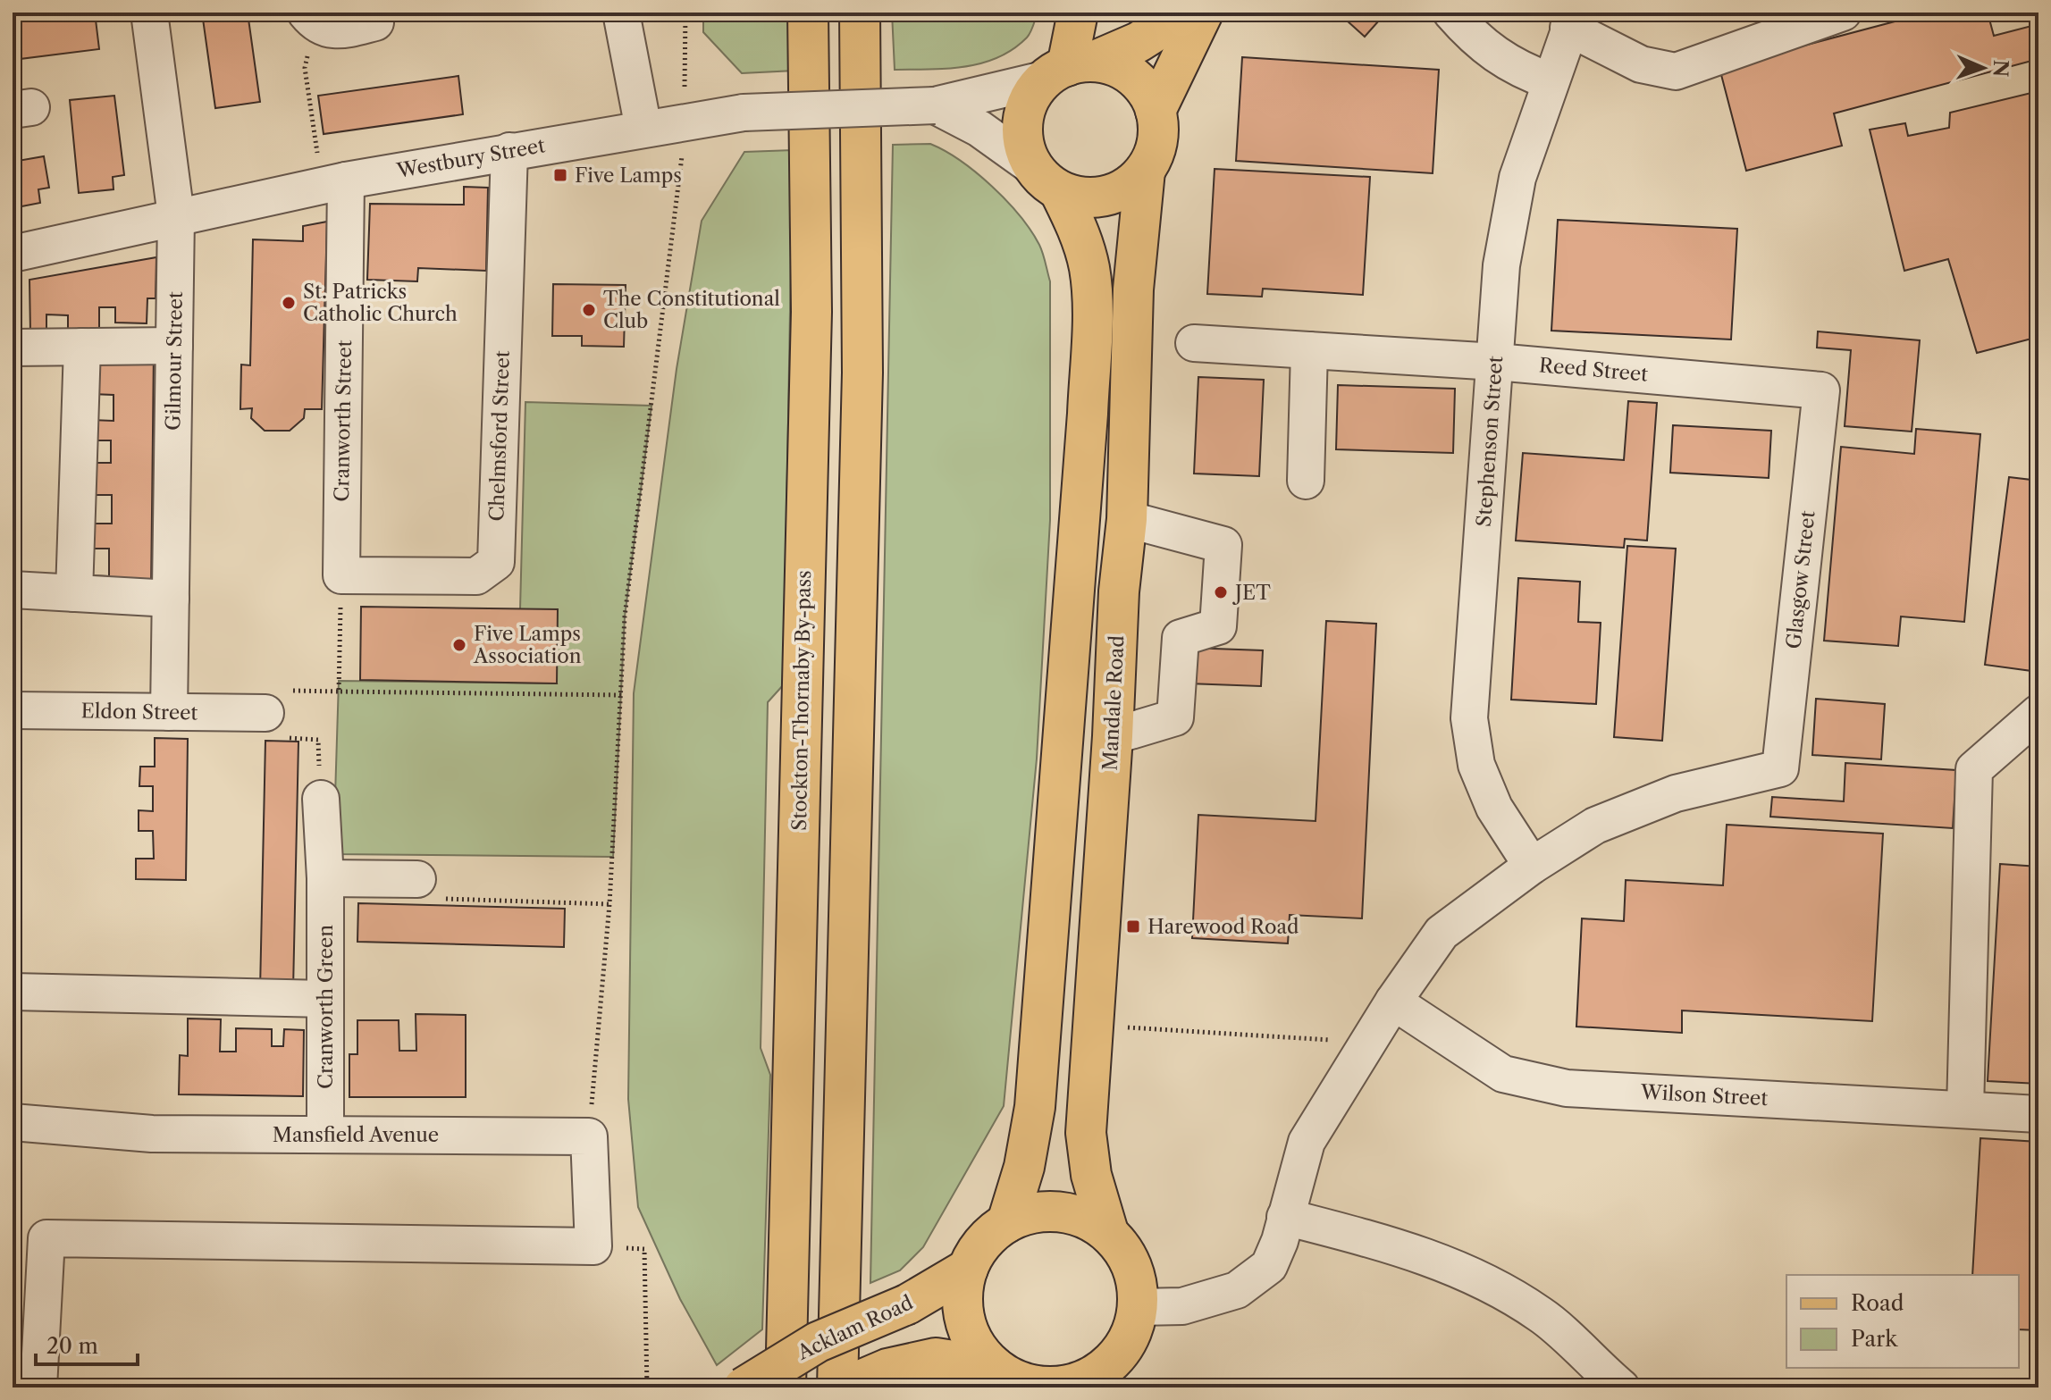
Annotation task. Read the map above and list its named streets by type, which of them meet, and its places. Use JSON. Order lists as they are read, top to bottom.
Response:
{
  "streets": {
    "main road": ["Stockton-Thornaby By-pass", "Mandale Road", "Acklam Road"],
    "street": [
      "Westbury Street",
      "Gilmour Street",
      "Reed Street",
      "Cranworth Street",
      "Chelmsford Street",
      "Stephenson Street",
      "Glasgow Street",
      "Eldon Street",
      "Cranworth Green",
      "Wilson Street",
      "Mansfield Avenue"
    ]
  },
  "crossings": [
    ["Westbury Street", "Gilmour Street"],
    ["Westbury Street", "Cranworth Street"],
    ["Westbury Street", "Chelmsford Street"],
    ["Westbury Street", "Mandale Road"],
    ["Gilmour Street", "Eldon Street"],
    ["Reed Street", "Stephenson Street"],
    ["Reed Street", "Glasgow Street"],
    ["Cranworth Street", "Chelmsford Street"],
    ["Stephenson Street", "Glasgow Street"],
    ["Mandale Road", "Acklam Road"],
    ["Cranworth Green", "Mansfield Avenue"]
  ],
  "places": {
    "transit": ["Five Lamps", "Harewood Road"],
    "other": [
      "St. Patricks Catholic Church",
      "The Constitutional Club",
      "JET",
      "Five Lamps Association"
    ]
  },
  "legend": ["Road", "Park"],
  "scale_bar": "20 m",
  "north": "right"
}
